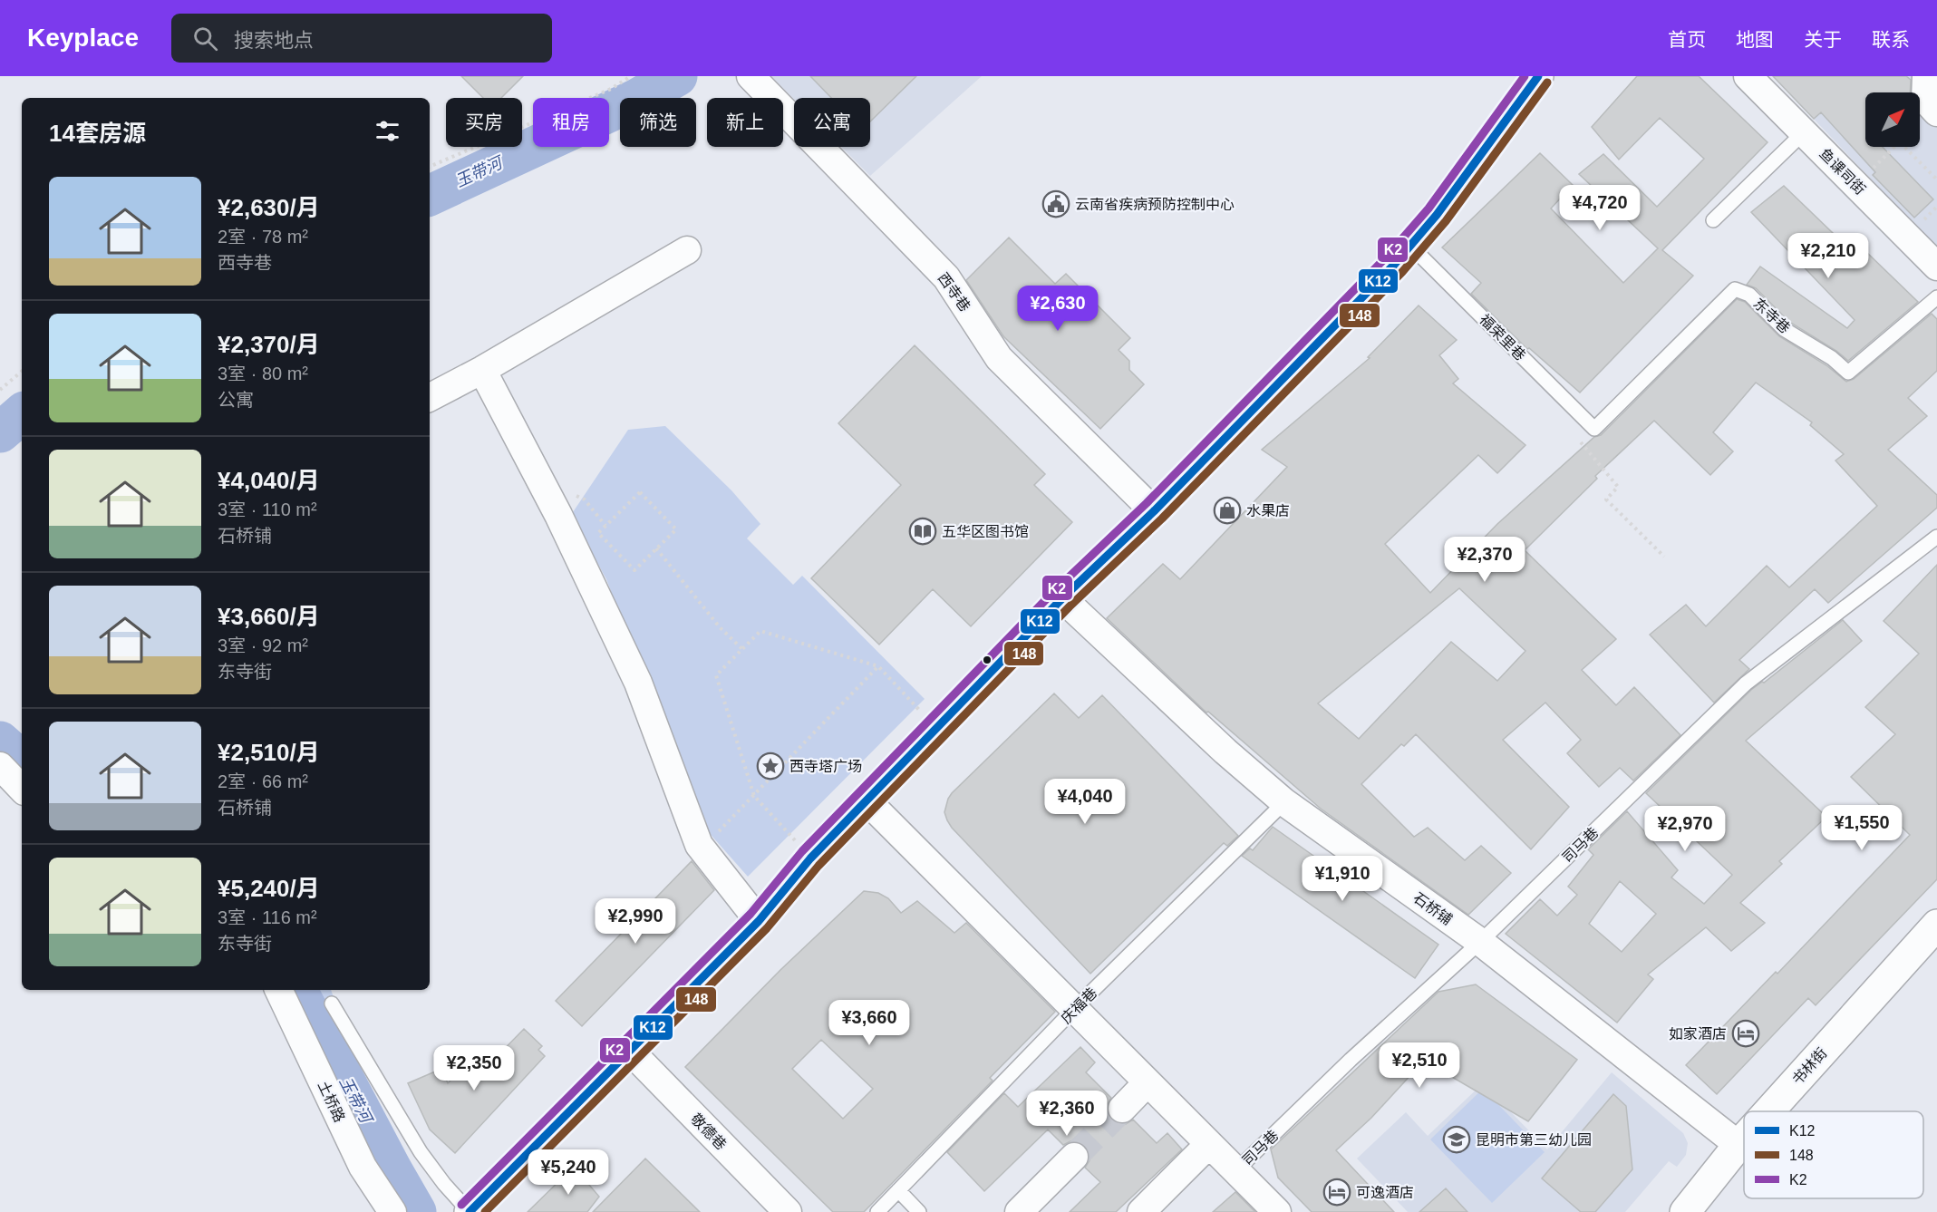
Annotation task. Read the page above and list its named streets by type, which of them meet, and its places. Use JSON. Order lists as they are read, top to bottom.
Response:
{
  "streets": {
    "street": [
      "鱼课司街",
      "西寺巷",
      "石桥铺",
      "书林街",
      "土桥路",
      "敬德巷"
    ],
    "lane": [
      "东寺巷",
      "福荣里巷",
      "司马巷",
      "庆福巷"
    ]
  },
  "crossings": [
    ["东寺巷", "福荣里巷"],
    ["司马巷", "石桥铺"],
    ["石桥铺", "庆福巷"],
    ["石桥铺", "书林街"]
  ],
  "water": ["玉带河"],
  "places": {
    "public building": ["云南省疾病预防控制中心"],
    "shop": ["水果店"],
    "library": ["五华区图书馆"],
    "place": ["西寺塔广场"],
    "hotel": ["如家酒店", "可逸酒店"],
    "school or university": ["昆明市第三幼儿园"]
  },
  "lines": ["transit line K12", "transit line K2", "transit line 148"],
  "legend": ["K12", "148", "K2"],
  "north": "top right",
  "page": {
    "header": "Keyplace",
    "search": "搜索地点",
    "nav": [
      "首页",
      "地图",
      "关于",
      "联系"
    ],
    "chip": [
      "买房",
      "租房",
      "筛选",
      "新上",
      "公寓"
    ],
    "heading": "14套房源",
    "list": [
      {
        "name": "¥2,630/月",
        "note": "2室 · 78 m² · 西寺巷"
      },
      {
        "name": "¥2,370/月",
        "note": "3室 · 80 m² · 公寓"
      },
      {
        "name": "¥4,040/月",
        "note": "3室 · 110 m² · 石桥铺"
      },
      {
        "name": "¥3,660/月",
        "note": "3室 · 92 m² · 东寺街"
      },
      {
        "name": "¥2,510/月",
        "note": "2室 · 66 m² · 石桥铺"
      },
      {
        "name": "¥5,240/月",
        "note": "3室 · 116 m² · 东寺街"
      }
    ],
    "price": [
      "¥4,720",
      "¥2,210",
      "¥2,630",
      "¥2,370",
      "¥4,040",
      "¥1,550",
      "¥2,970",
      "¥1,910",
      "¥2,990",
      "¥3,660",
      "¥2,510",
      "¥2,350",
      "¥2,360",
      "¥5,240"
    ]
  }
}
